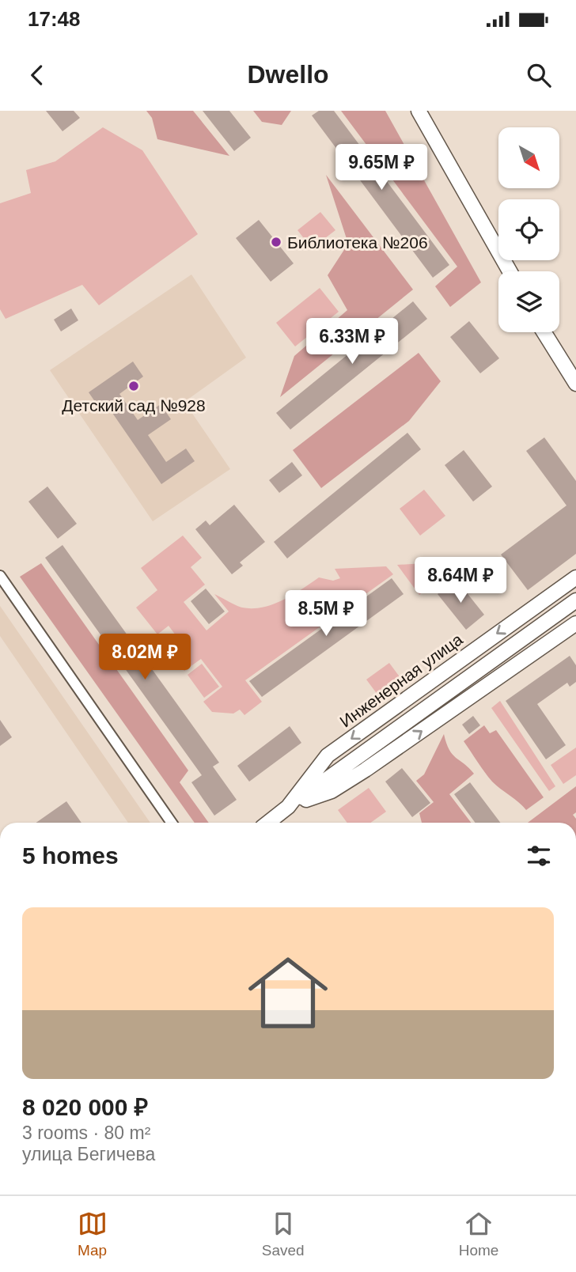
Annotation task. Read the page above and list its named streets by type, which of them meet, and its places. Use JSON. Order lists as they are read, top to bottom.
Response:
{
  "streets": {
    "street": ["Инженерная улица"]
  },
  "places": ["Библиотека №206", "Детский сад №928"],
  "north": "bottom right",
  "page": {
    "status": "17:48",
    "header": "Dwello",
    "price": [
      "9.65M ₽",
      "6.33M ₽",
      "8.64M ₽",
      "8.5M ₽",
      "8.02M ₽"
    ],
    "heading": "5 homes",
    "list": [
      {
        "name": "8 020 000 ₽",
        "note": "3 rooms · 80 m² · улица Бегичева"
      }
    ],
    "tabs": ["Map", "Saved", "Home"]
  }
}
